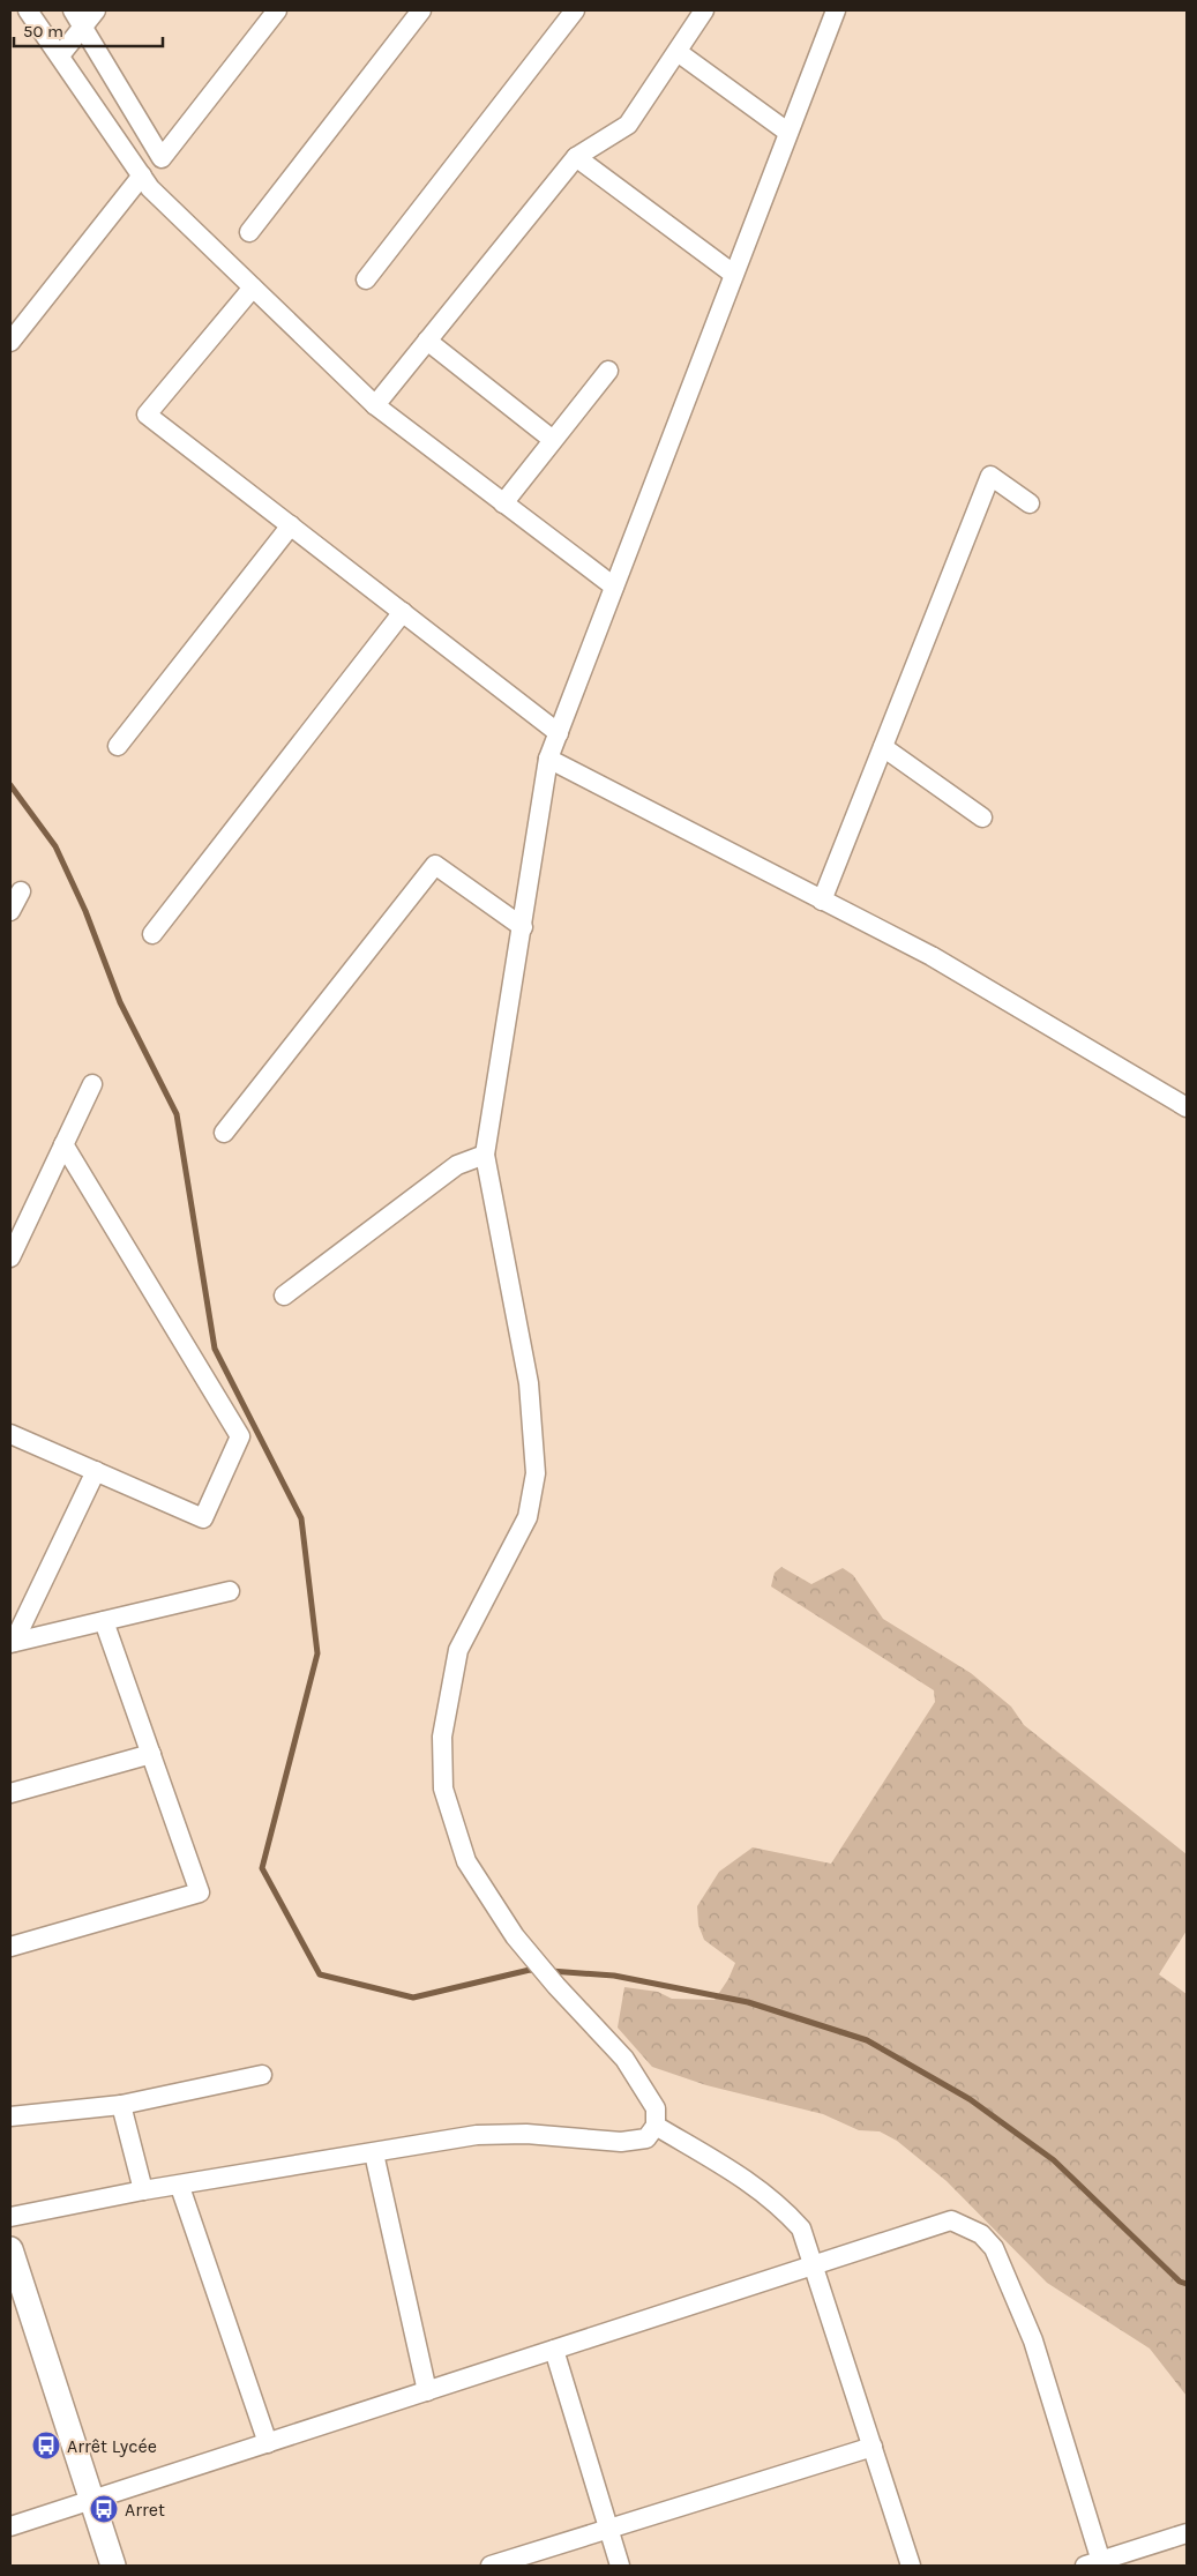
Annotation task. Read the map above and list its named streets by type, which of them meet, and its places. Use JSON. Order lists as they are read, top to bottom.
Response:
{
  "places": {
    "bus stop": ["Arrêt Lycée", "Arret"]
  },
  "scale_bar": "50 m"
}
